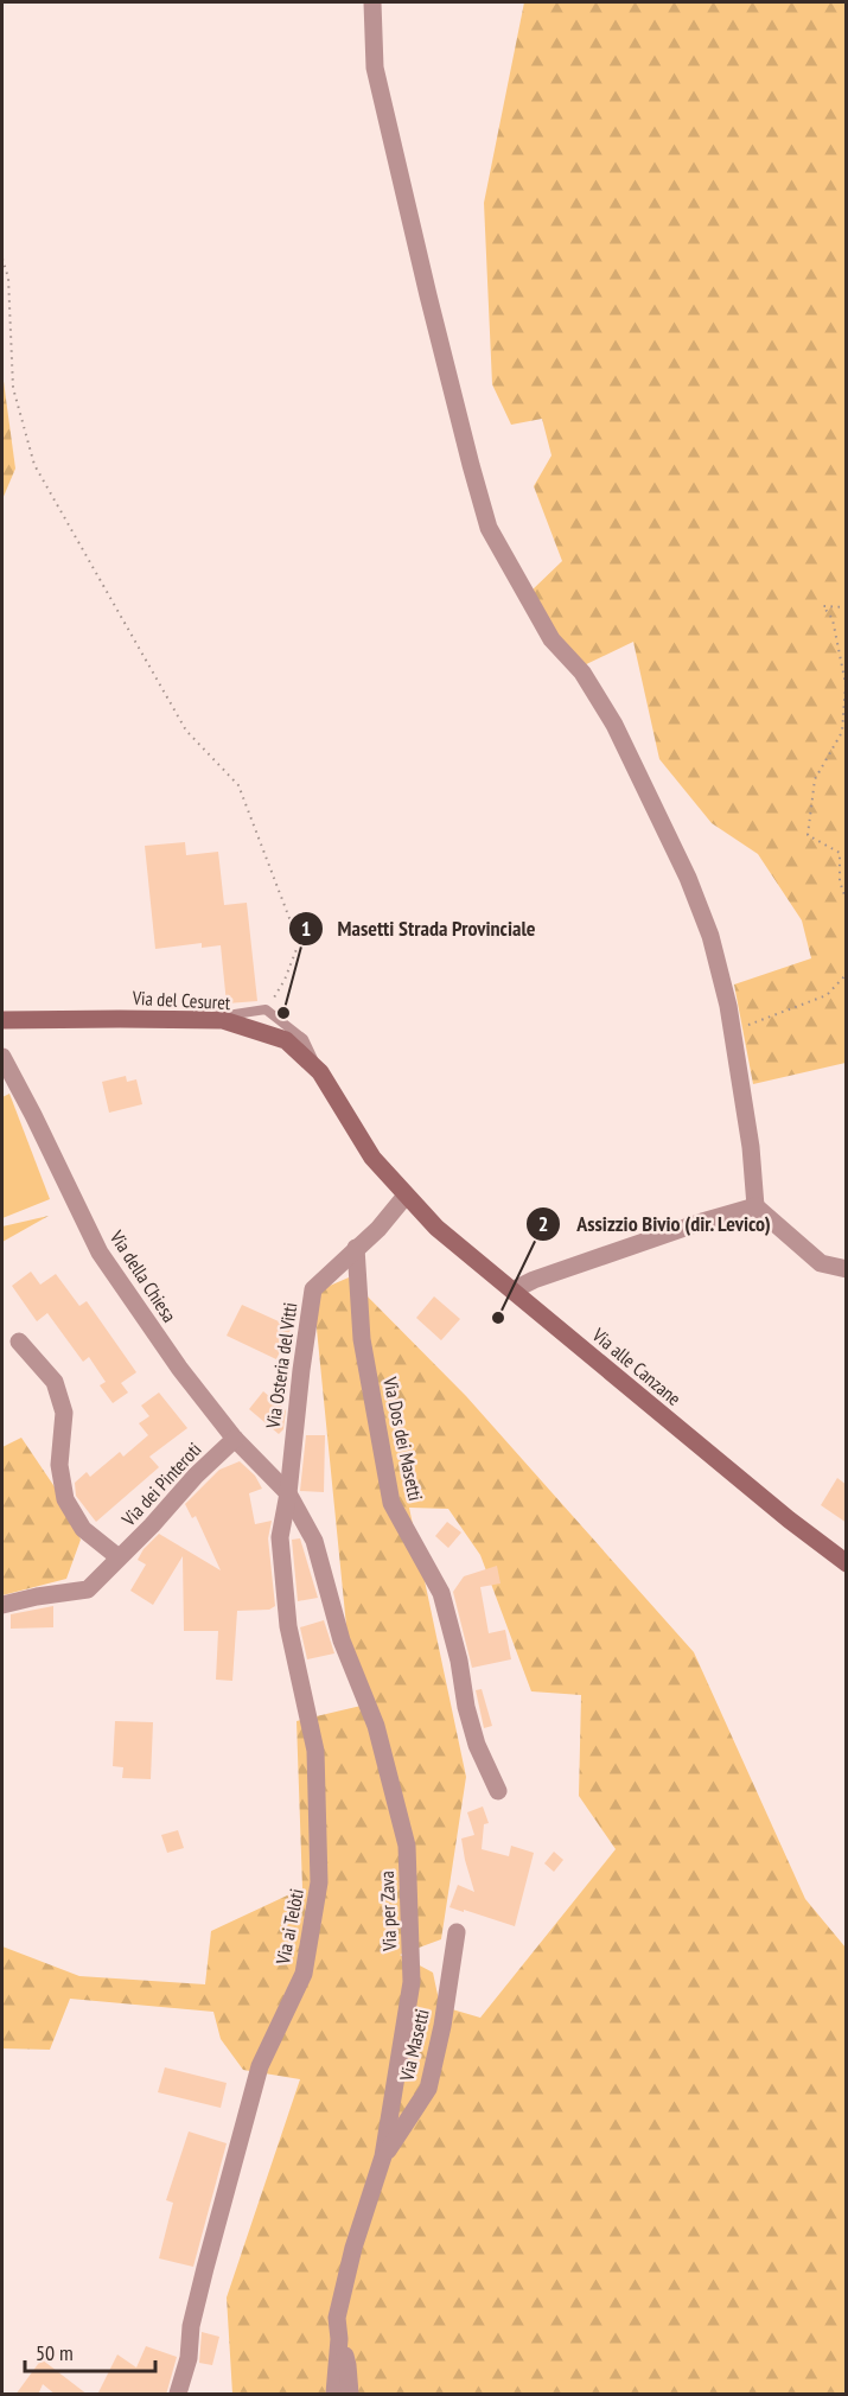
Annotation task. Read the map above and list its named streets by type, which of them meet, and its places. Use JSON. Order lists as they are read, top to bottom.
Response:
{
  "streets": {
    "main road": ["Via del Cesuret", "Via alle Canzane"],
    "street": [
      "Via della Chiesa",
      "Via Osteria del Vitti",
      "Via Dos dei Masetti",
      "Via dei Pinteroti",
      "Via per Zava",
      "Via ai Telòti",
      "Via Masetti"
    ]
  },
  "crossings": [
    ["Via del Cesuret", "Via Osteria del Vitti"],
    ["Via del Cesuret", "Via alle Canzane"],
    ["Via della Chiesa", "Via Osteria del Vitti"],
    ["Via della Chiesa", "Via dei Pinteroti"],
    ["Via della Chiesa", "Via per Zava"],
    ["Via della Chiesa", "Via ai Telòti"],
    ["Via Osteria del Vitti", "Via alle Canzane"],
    ["Via Osteria del Vitti", "Via Dos dei Masetti"],
    ["Via Osteria del Vitti", "Via per Zava"],
    ["Via Osteria del Vitti", "Via ai Telòti"],
    ["Via per Zava", "Via ai Telòti"],
    ["Via per Zava", "Via Masetti"]
  ],
  "places": ["Masetti Strada Provinciale", "Assizzio Bivio (dir. Levico)"],
  "scale_bar": "50 m"
}
